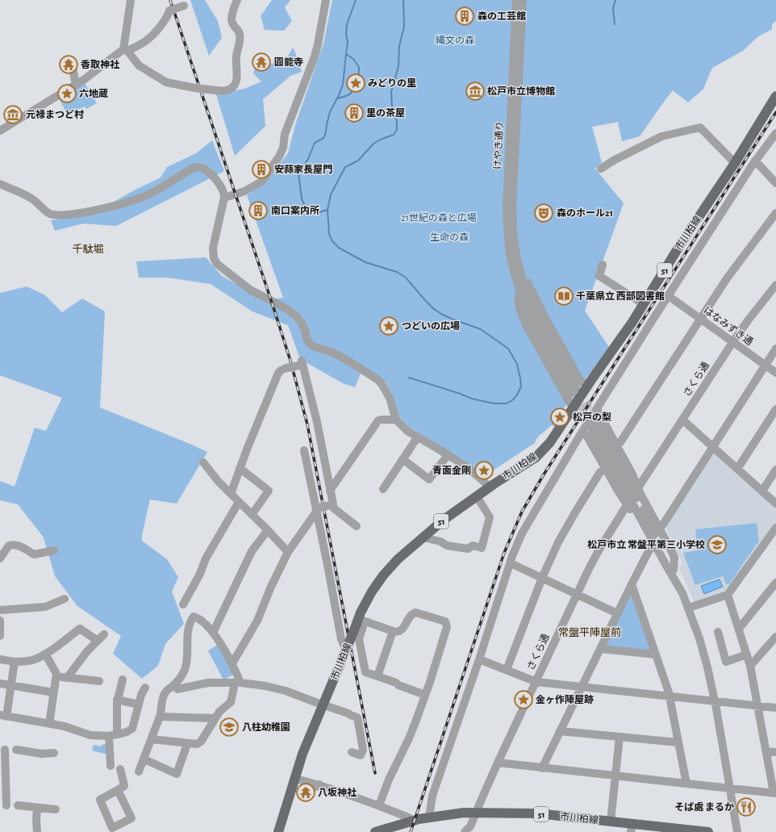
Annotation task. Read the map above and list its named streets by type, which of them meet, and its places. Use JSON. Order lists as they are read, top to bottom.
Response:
{
  "streets": {
    "main road": ["市川柏線", "51"],
    "street": ["けやき通り", "はなみずき通", "さくら通"]
  },
  "crossings": [
    ["市川柏線", "さくら通"],
    ["はなみずき通", "さくら通"]
  ],
  "districts": ["千駄堀", "常盤平陣屋前"],
  "parks": ["縄文の森", "21世紀の森と広場", "生命の森"],
  "places": {
    "building": [
      "森の工芸館",
      "里の茶屋",
      "安蒜家長屋門",
      "南口案内所"
    ],
    "temple": ["圓能寺", "香取神社", "八坂神社"],
    "place": [
      "みどりの里",
      "六地蔵",
      "つどいの広場",
      "松戸の梨",
      "青面金剛",
      "金ヶ作陣屋跡"
    ],
    "museum": ["松戸市立博物館", "元禄まつど村"],
    "theatre": ["森のホール21"],
    "library": ["千葉県立 西部図書館"],
    "school or university": ["松戸市立 常盤平第三小学校", "八柱幼稚園"],
    "restaurant": ["そば處 まるか"]
  }
}
